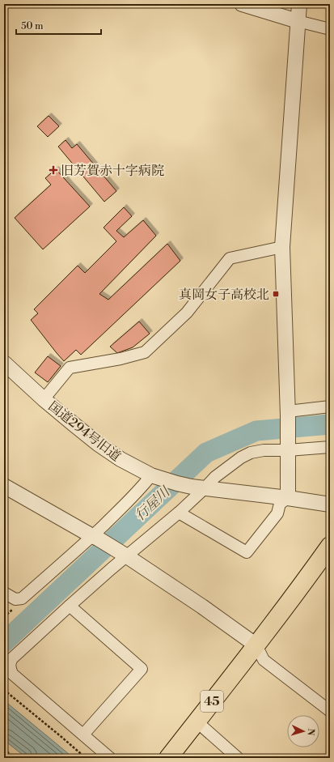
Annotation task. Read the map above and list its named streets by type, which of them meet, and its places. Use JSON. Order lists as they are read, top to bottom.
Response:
{
  "streets": {
    "main road": ["45"],
    "street": ["国道294号旧道"]
  },
  "water": ["行屋川"],
  "places": {
    "health": ["旧芳賀赤十字病院"],
    "transit": ["真岡女子高校北"]
  },
  "scale_bar": "50 m",
  "north": "right"
}
